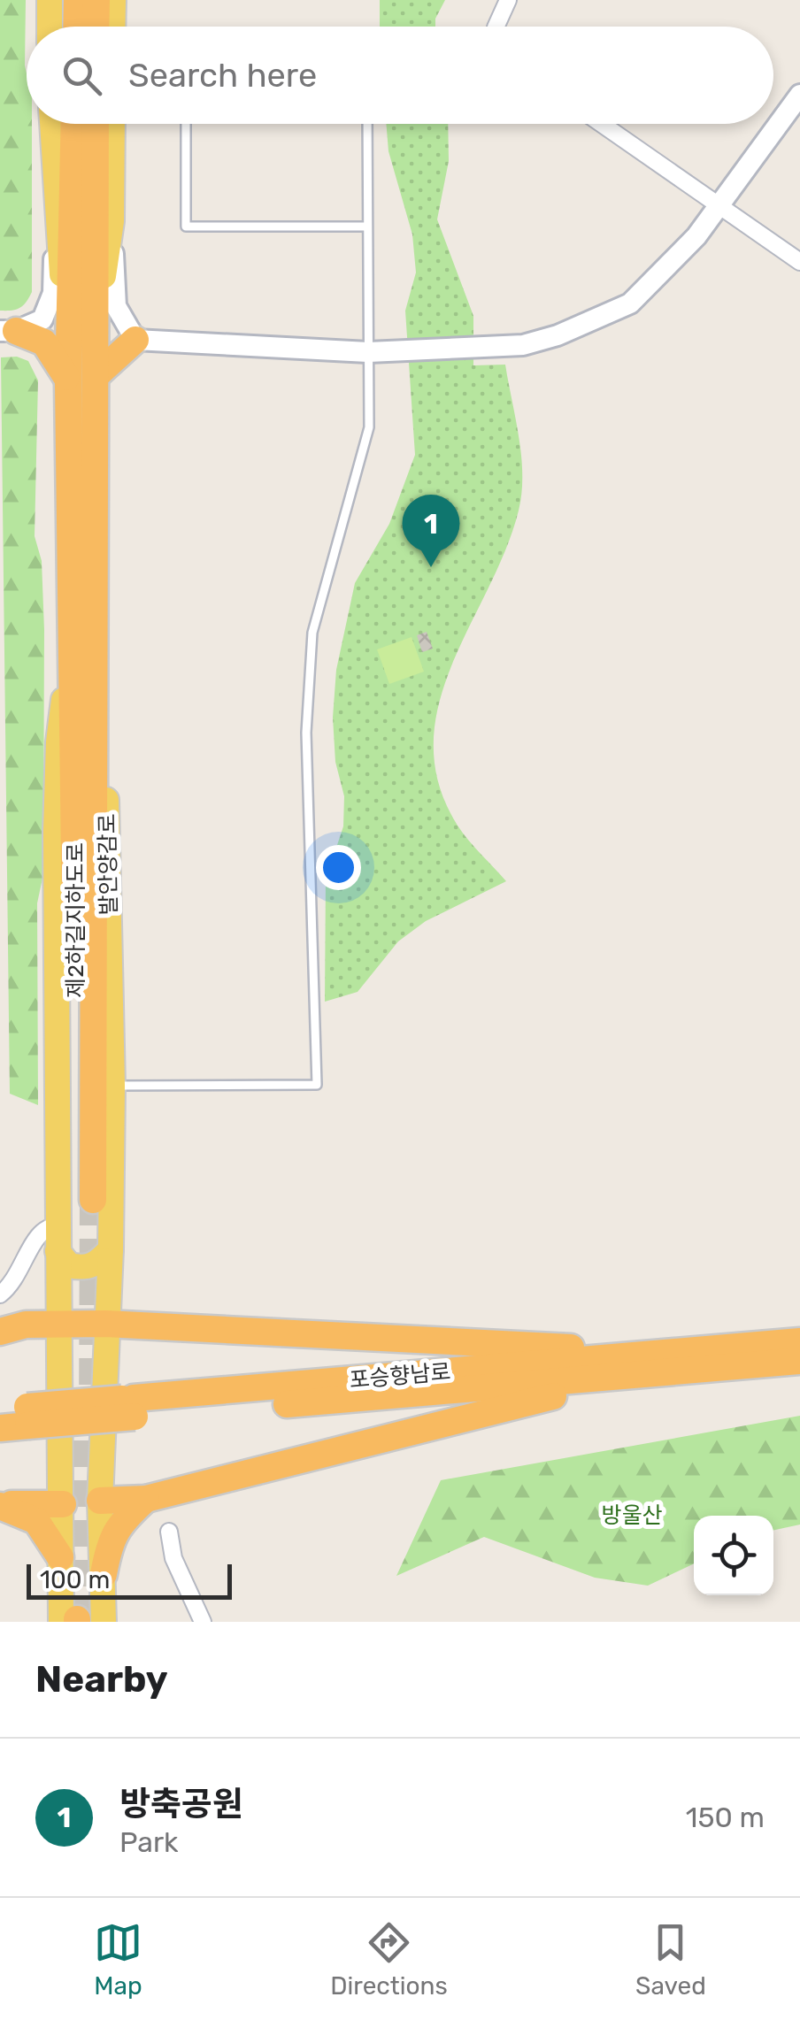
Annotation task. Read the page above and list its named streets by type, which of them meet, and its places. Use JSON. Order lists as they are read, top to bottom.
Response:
{
  "streets": {
    "highway": ["발안양감로", "제2하길지하도로", "포승향남로"]
  },
  "crossings": [
    ["발안양감로", "제2하길지하도로"]
  ],
  "parks": ["방울산"],
  "scale_bar": "100 m",
  "page": {
    "search": "Search here",
    "pins": "1",
    "scale": "100 m",
    "heading": "Nearby",
    "list": [
      {
        "mark": "1",
        "name": "방축공원",
        "note": "Park",
        "value": "150 m"
      }
    ],
    "nav": ["Map", "Directions", "Saved"]
  }
}
